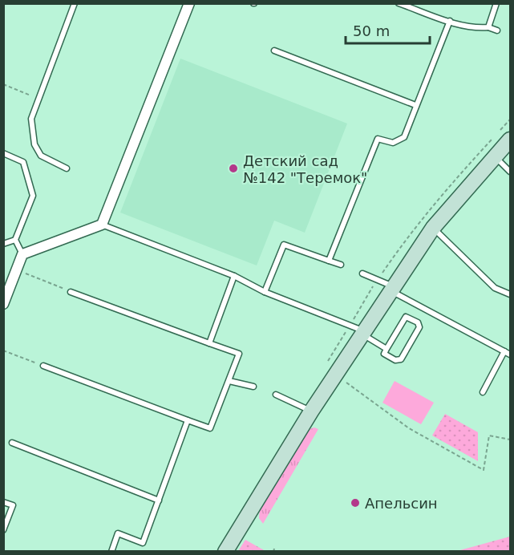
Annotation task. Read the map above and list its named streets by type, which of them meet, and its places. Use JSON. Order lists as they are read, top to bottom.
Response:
{
  "places": ["Детский сад №142 \"Теремок\"", "Апельсин"],
  "scale_bar": "50 m"
}
